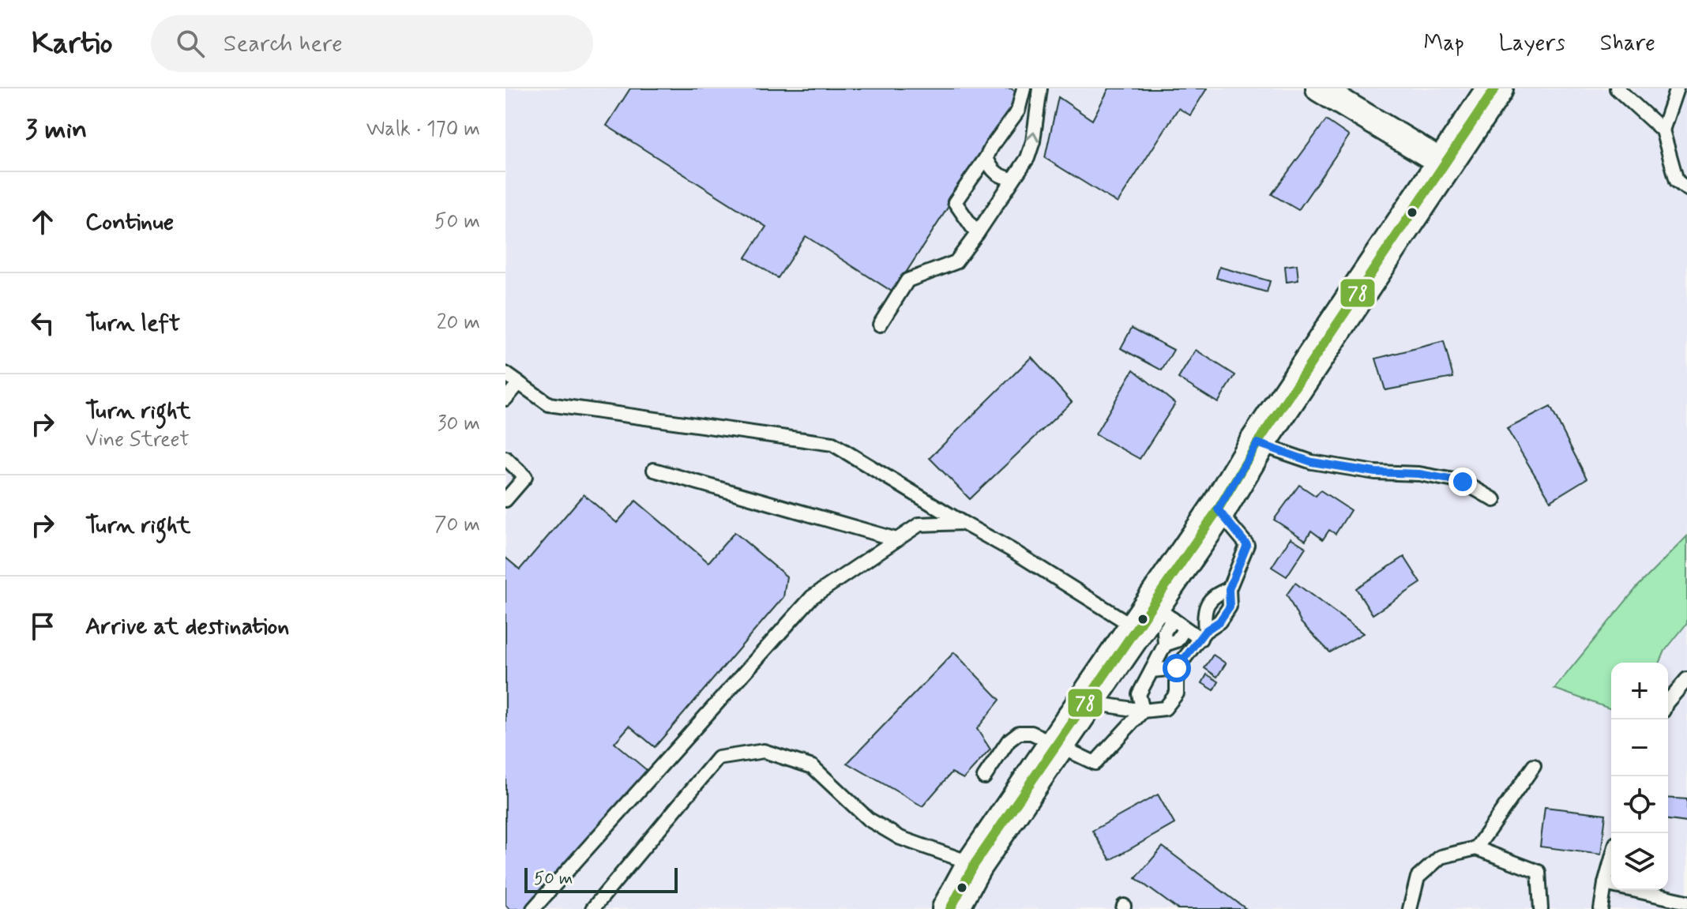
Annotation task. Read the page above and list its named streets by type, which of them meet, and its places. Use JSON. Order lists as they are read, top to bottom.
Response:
{
  "lines": ["transit line 78"],
  "scale_bar": "50 m",
  "page": {
    "header": "Kartio",
    "search": "Search here",
    "nav": ["Map", "Layers", "Share"],
    "heading": ["3 min", "Walk · 170 m"],
    "list": [
      ["Continue", "50 m"],
      ["Turn left", "20 m"],
      ["Turn right", "Vine Street", "30 m"],
      ["Turn right", "70 m"],
      "Arrive at destination"
    ],
    "map_buttons": ["+", "−"],
    "scale": "50 m"
  }
}
